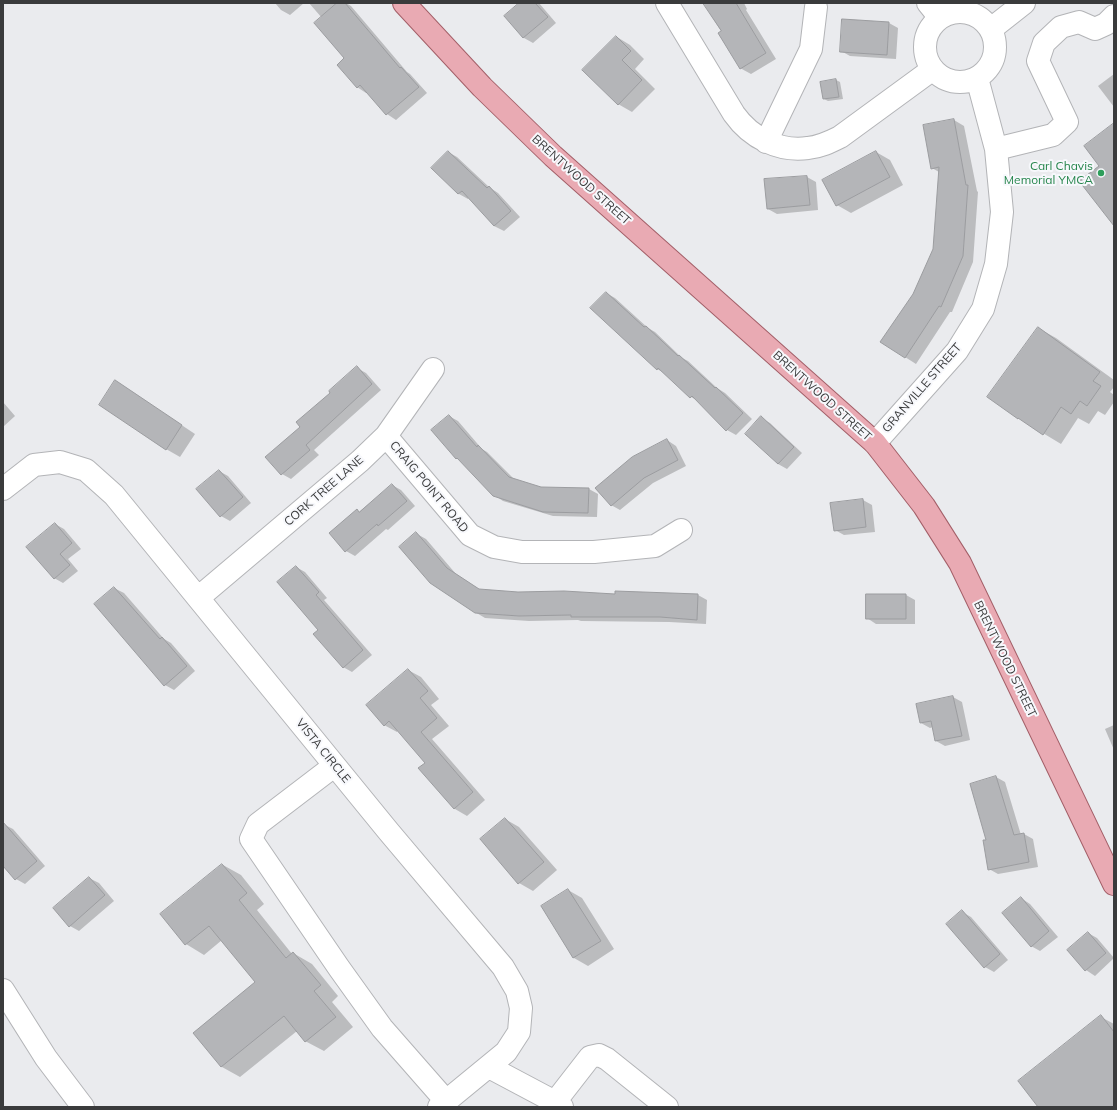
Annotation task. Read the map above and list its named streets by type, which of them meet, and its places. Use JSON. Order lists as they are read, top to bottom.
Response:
{
  "streets": {
    "main road": ["BRENTWOOD STREET"],
    "street": [
      "GRANVILLE STREET",
      "CRAIG POINT ROAD",
      "CORK TREE LANE",
      "VISTA CIRCLE"
    ]
  },
  "crossings": [
    ["BRENTWOOD STREET", "GRANVILLE STREET"],
    ["CRAIG POINT ROAD", "CORK TREE LANE"],
    ["CORK TREE LANE", "VISTA CIRCLE"]
  ],
  "places": ["Carl Chavis Memorial YMCA"]
}
